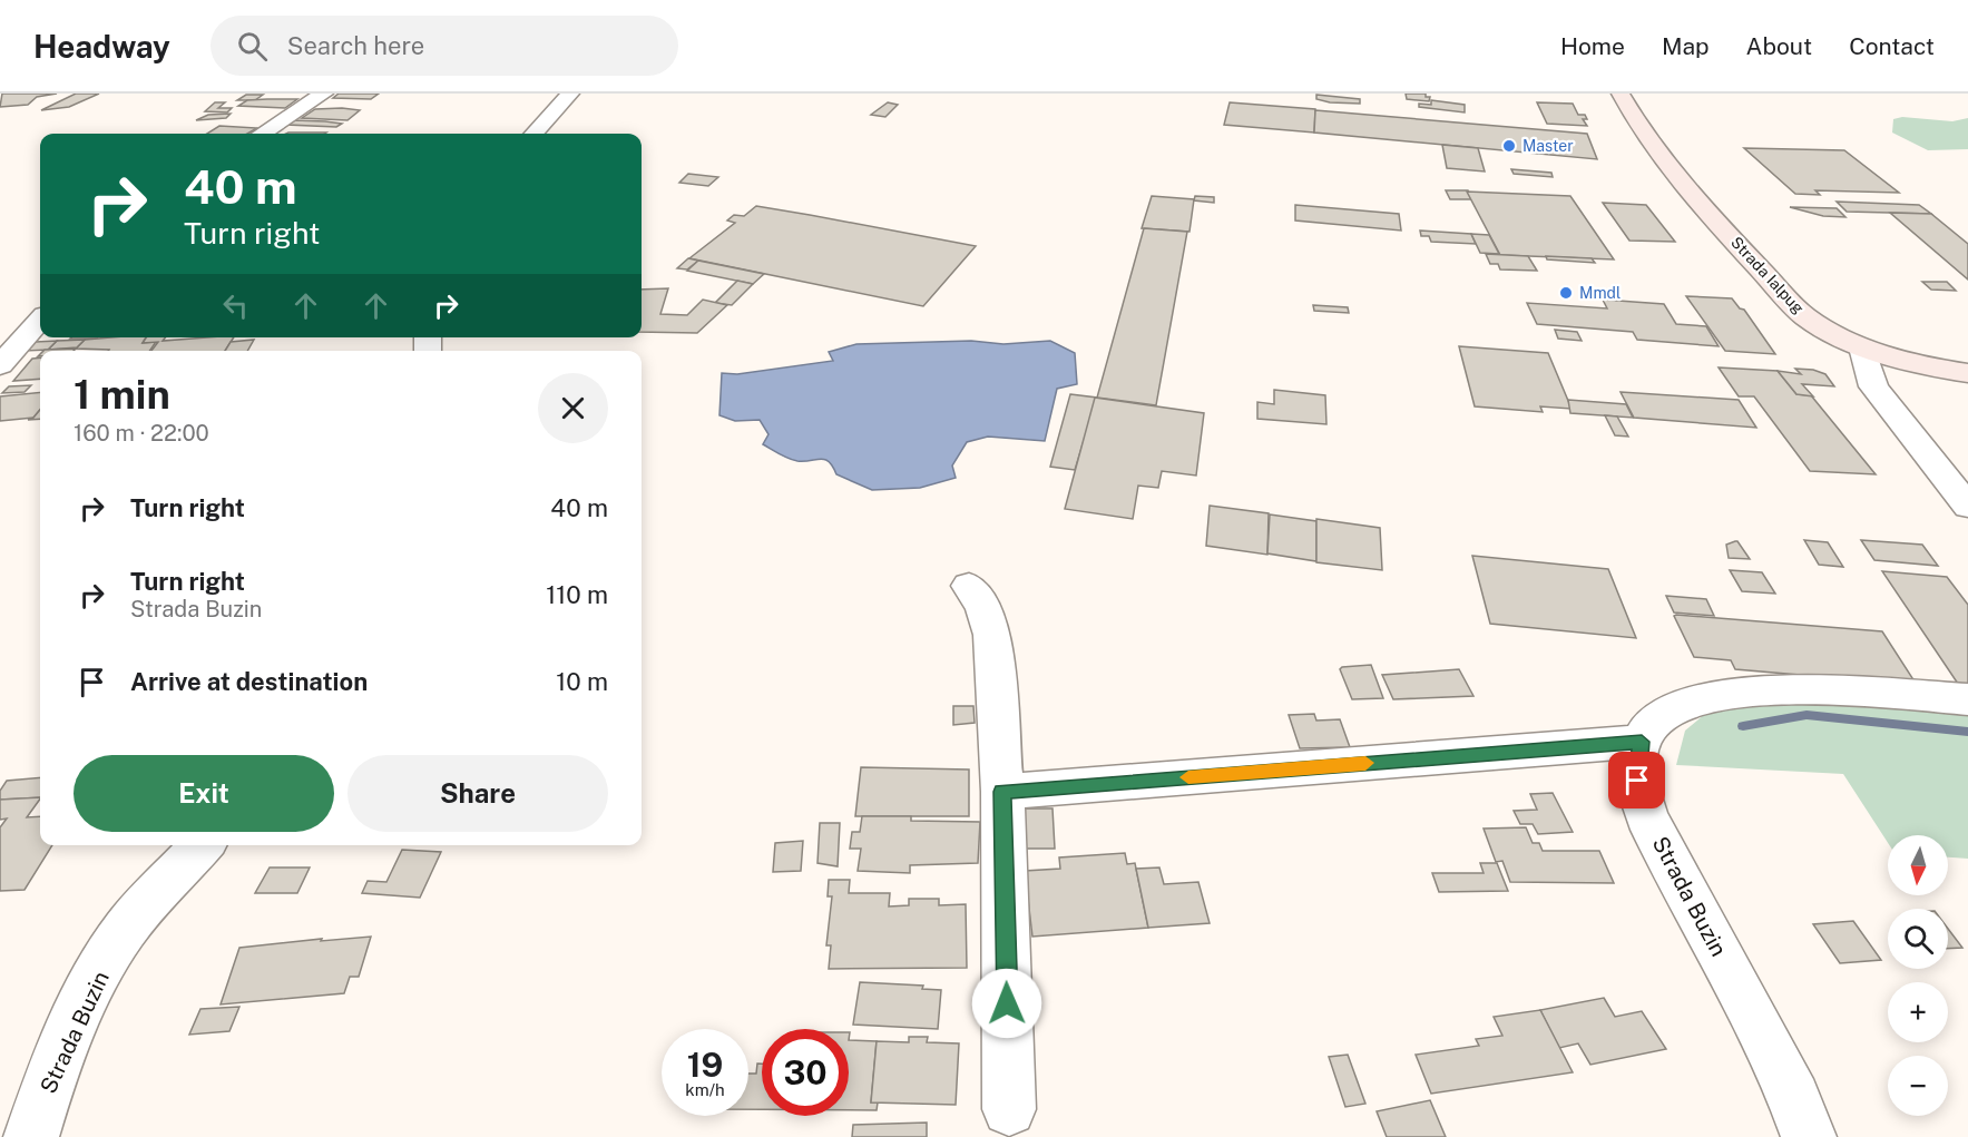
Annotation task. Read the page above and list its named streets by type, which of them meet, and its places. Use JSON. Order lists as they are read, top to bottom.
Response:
{
  "streets": {
    "street": ["Strada Ialpug", "Strada Buzin"]
  },
  "places": ["Master", "Mmdl"],
  "north": "bottom",
  "page": {
    "header": "Headway",
    "search": "Search here",
    "nav": [
      "Home",
      "Map",
      "About",
      "Contact"
    ],
    "turn": ["40 m", "Turn right"],
    "heading": ["1 min", "160 m · 22:00"],
    "list": [
      {
        "name": "Turn right",
        "value": "40 m"
      },
      {
        "name": "Turn right",
        "note": "Strada Buzin",
        "value": "110 m"
      },
      {
        "name": "Arrive at destination",
        "value": "10 m"
      }
    ],
    "buttons": ["Exit", "Share"],
    "map_buttons": ["+", "−"],
    "speed": "19 km/h",
    "limit": "30"
  }
}
